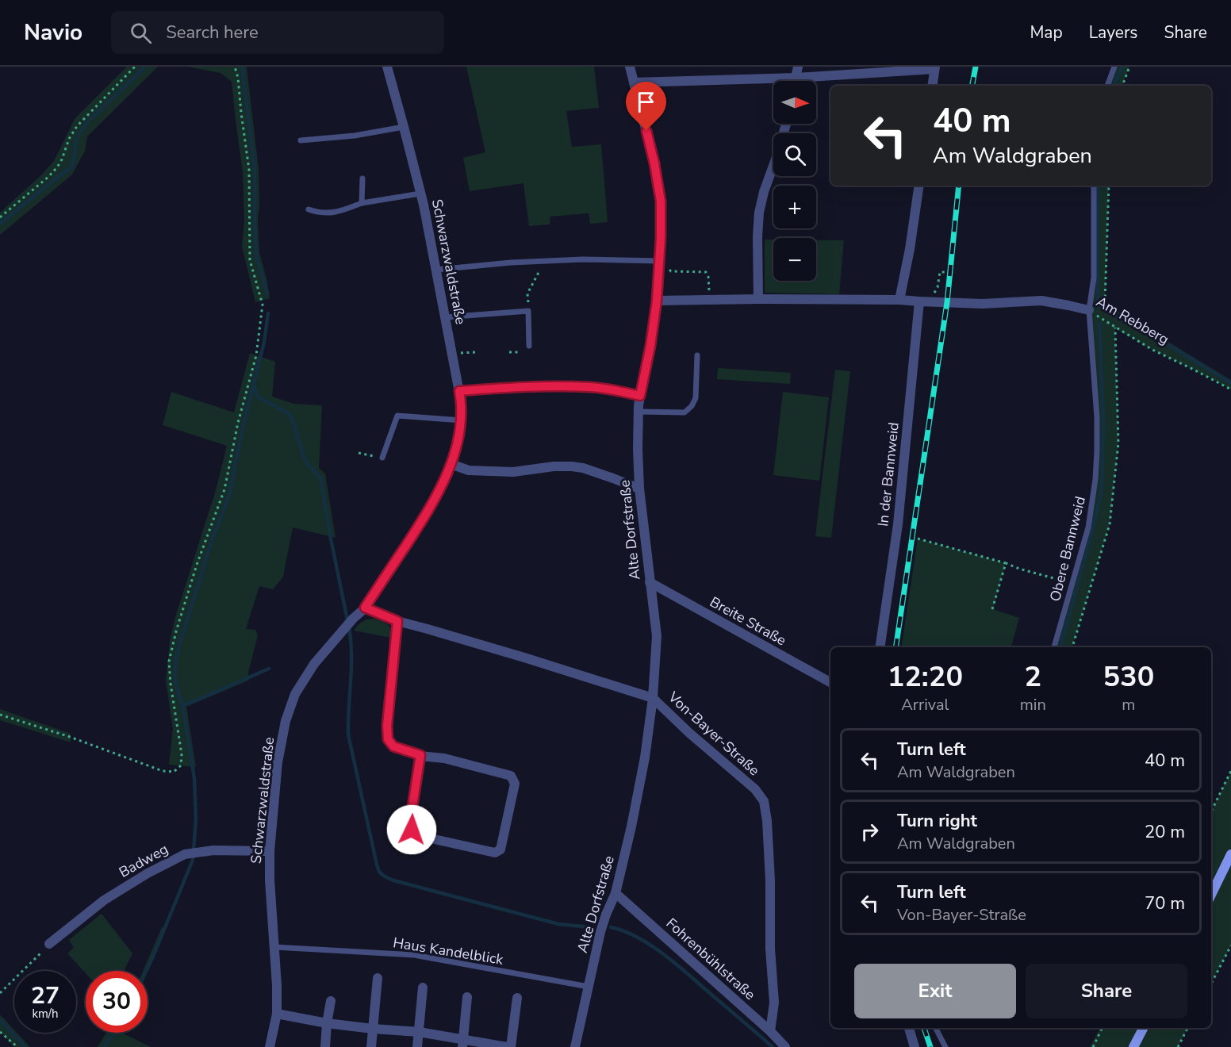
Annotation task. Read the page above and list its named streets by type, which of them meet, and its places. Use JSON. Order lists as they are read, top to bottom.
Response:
{
  "streets": {
    "street": [
      "Schwarzwaldstraße",
      "Am Rebberg",
      "In der Bannweid",
      "Alte Dorfstraße",
      "Breite Straße",
      "Von-Bayer-Straße",
      "Badweg",
      "Fohrenbühlstraße"
    ],
    "lane": ["Obere Bannweid", "Haus Kandelblick"]
  },
  "crossings": [
    ["Schwarzwaldstraße", "Von-Bayer-Straße"],
    ["Schwarzwaldstraße", "Badweg"],
    ["Schwarzwaldstraße", "Haus Kandelblick"],
    ["Am Rebberg", "In der Bannweid"],
    ["Am Rebberg", "Alte Dorfstraße"],
    ["Am Rebberg", "Obere Bannweid"],
    ["Alte Dorfstraße", "Breite Straße"],
    ["Alte Dorfstraße", "Von-Bayer-Straße"],
    ["Alte Dorfstraße", "Haus Kandelblick"],
    ["Alte Dorfstraße", "Fohrenbühlstraße"],
    ["Von-Bayer-Straße", "Fohrenbühlstraße"]
  ],
  "north": "right",
  "page": {
    "header": "Navio",
    "search": "Search here",
    "nav": ["Map", "Layers", "Share"],
    "map_buttons": ["+", "−"],
    "turn": ["40 m", "Am Waldgraben"],
    "eta": [
      "12:20",
      "Arrival",
      "2",
      "min",
      "530",
      "m"
    ],
    "list": [
      {
        "name": "Turn left",
        "note": "Am Waldgraben",
        "value": "40 m"
      },
      {
        "name": "Turn right",
        "note": "Am Waldgraben",
        "value": "20 m"
      },
      {
        "name": "Turn left",
        "note": "Von-Bayer-Straße",
        "value": "70 m"
      }
    ],
    "buttons": ["Exit", "Share"],
    "speed": "27 km/h",
    "limit": "30"
  }
}
